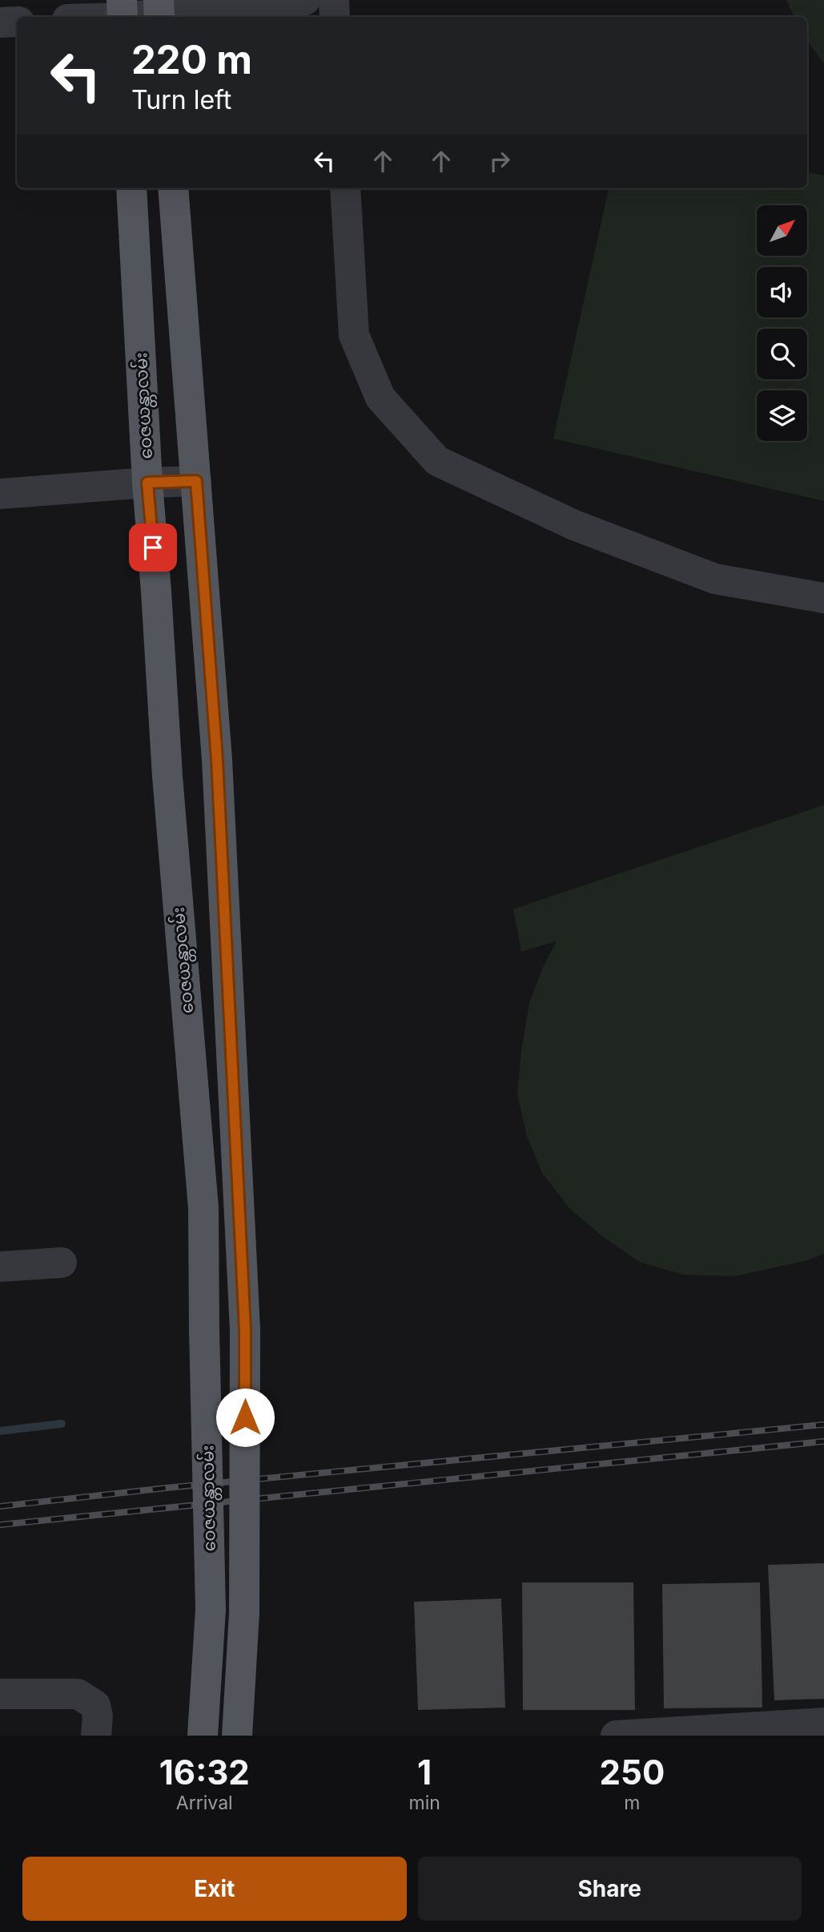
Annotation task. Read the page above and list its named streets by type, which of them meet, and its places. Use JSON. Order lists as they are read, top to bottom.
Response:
{
  "streets": {
    "main road": ["ဝေဇယန္တာလမ်း"]
  },
  "north": "top right",
  "page": {
    "turn": ["220 m", "Turn left"],
    "eta": [
      "16:32",
      "Arrival",
      "1",
      "min",
      "250",
      "m"
    ],
    "buttons": ["Exit", "Share"]
  }
}
